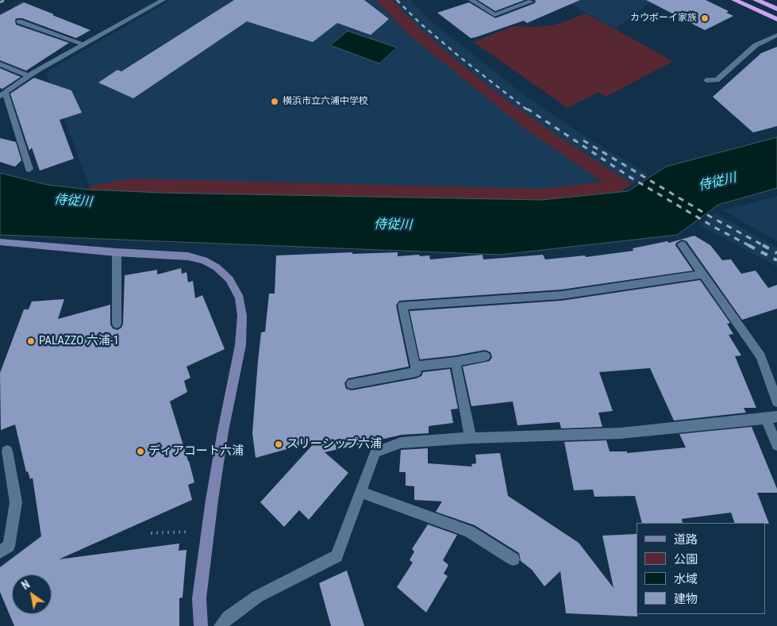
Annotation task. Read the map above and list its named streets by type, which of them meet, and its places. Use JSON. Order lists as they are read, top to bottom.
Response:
{
  "water": ["侍従川"],
  "places": [
    "カウボーイ家族",
    "横浜市立六浦中学校",
    "PALAZZO 六浦-1",
    "スリーシップ六浦",
    "ディアコート六浦"
  ],
  "legend": [
    "道路",
    "公園",
    "水域",
    "建物"
  ],
  "north": "top left"
}
